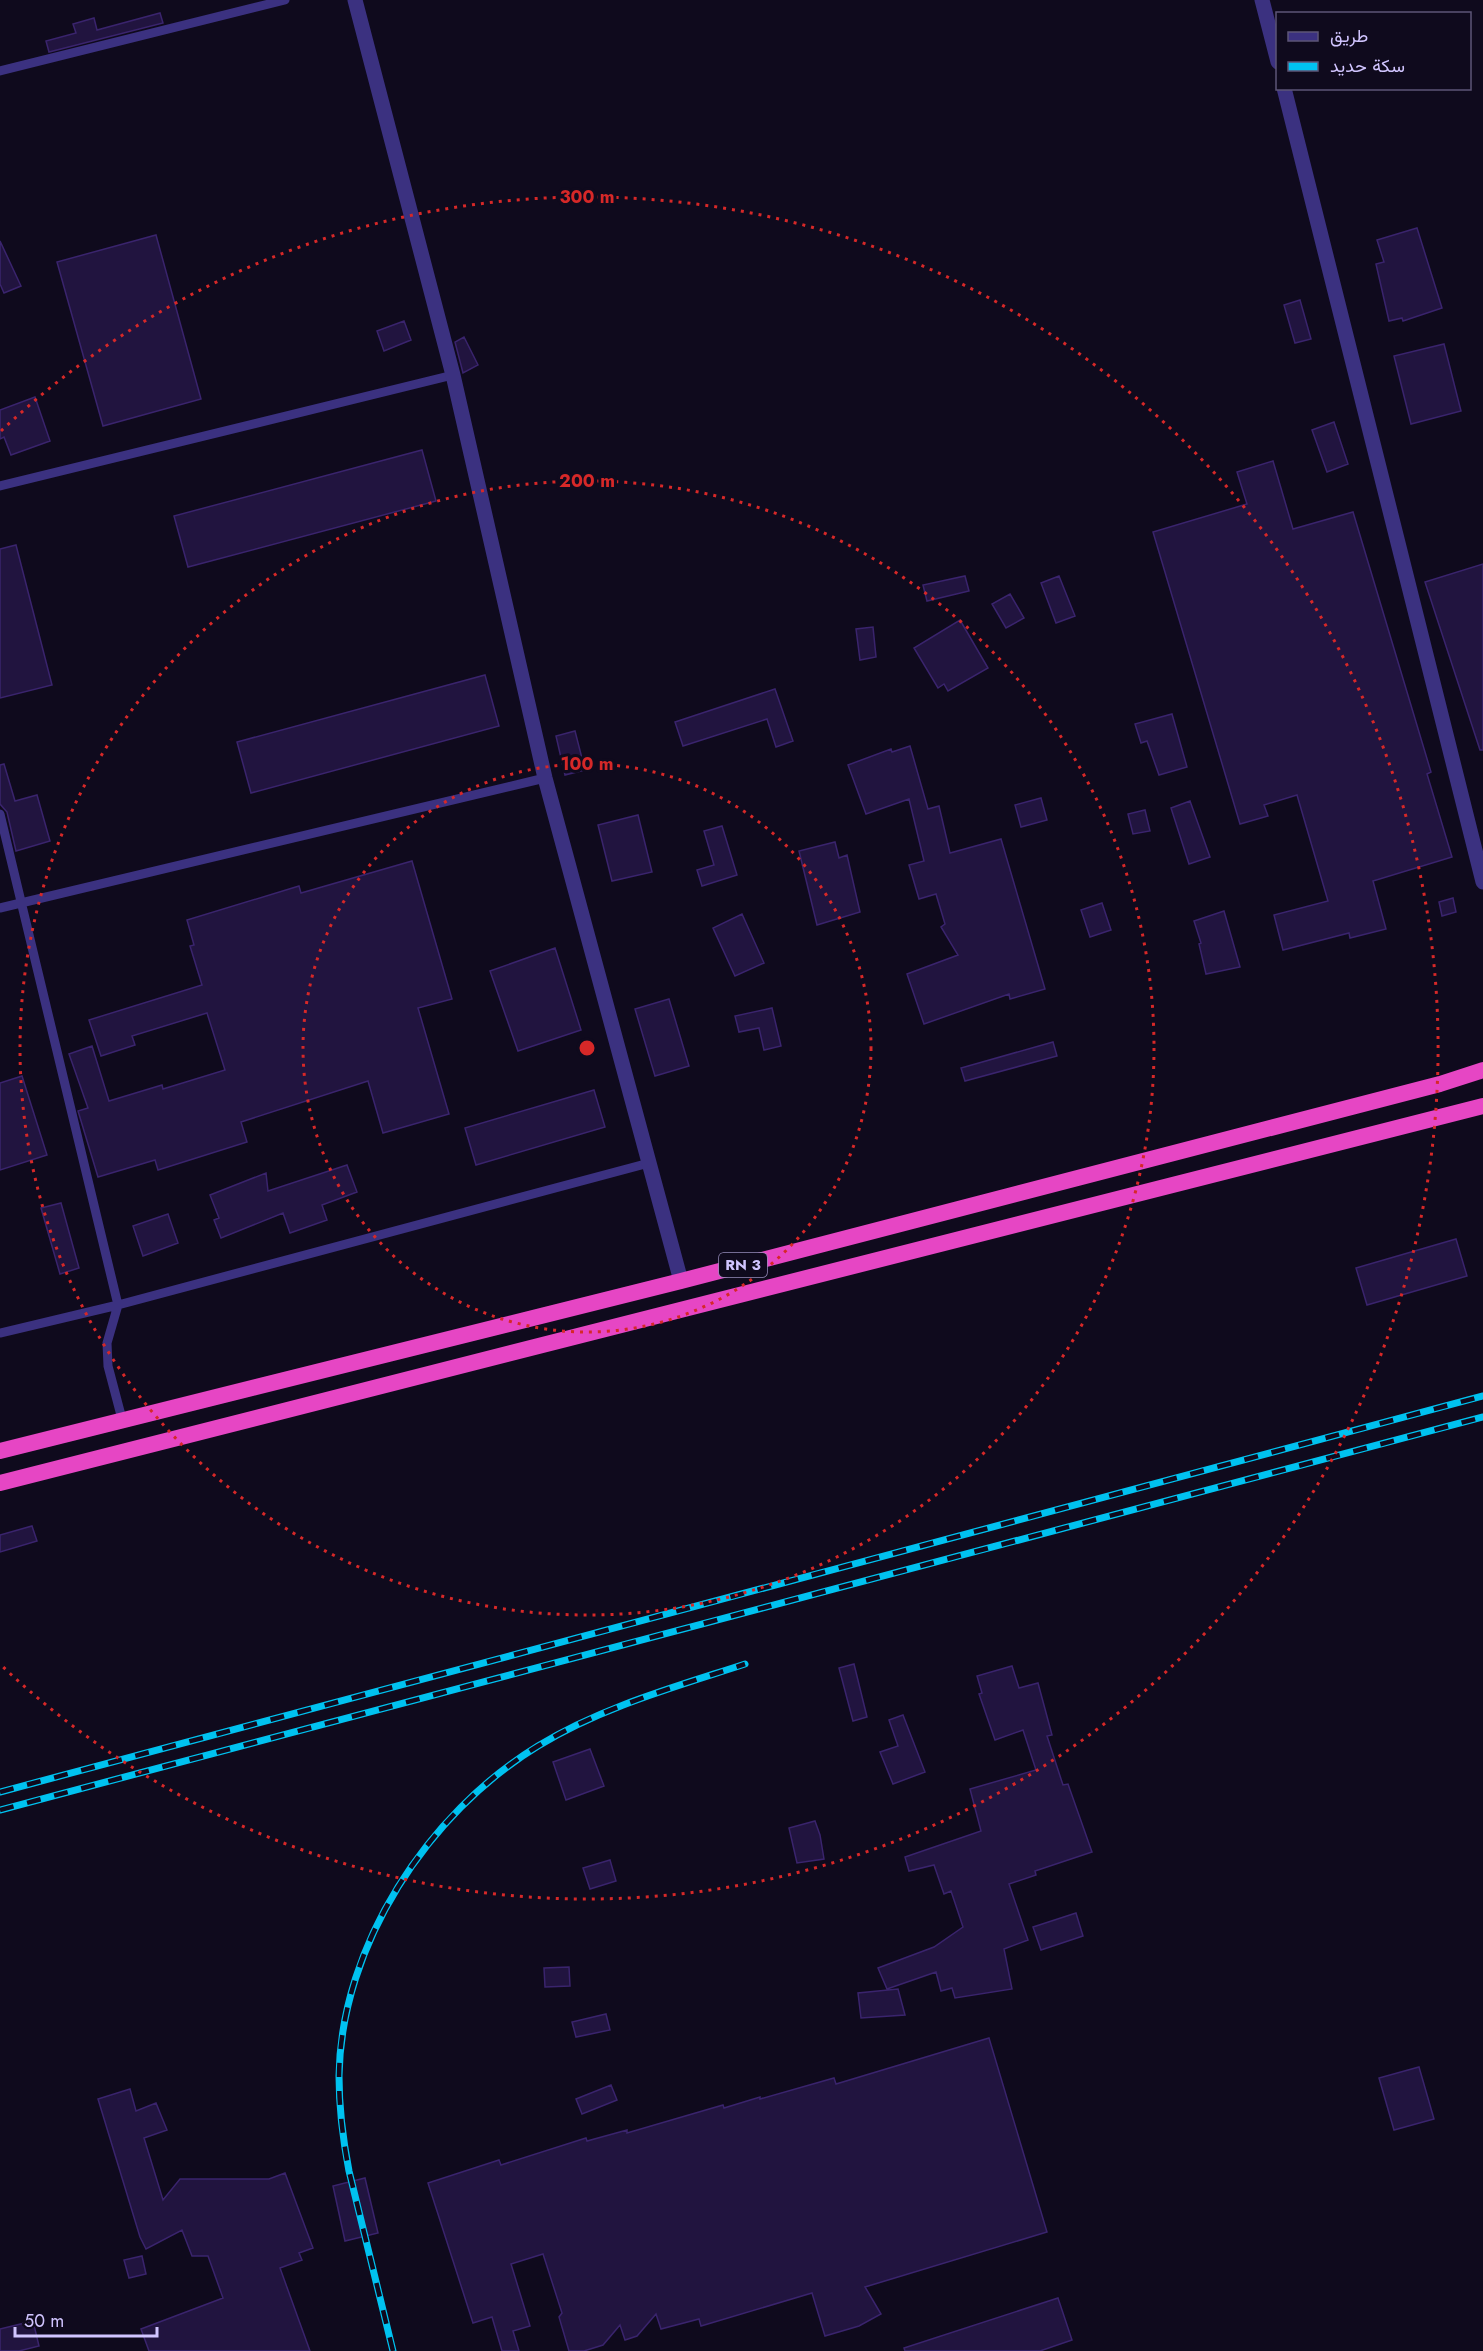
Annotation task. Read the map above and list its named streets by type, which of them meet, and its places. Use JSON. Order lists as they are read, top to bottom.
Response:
{
  "streets": {
    "highway": ["RN 3"]
  },
  "legend": ["طريق", "سكة حديد"],
  "scale_bar": "50 m",
  "rings": ["300 m", "200 m", "100 m"]
}
